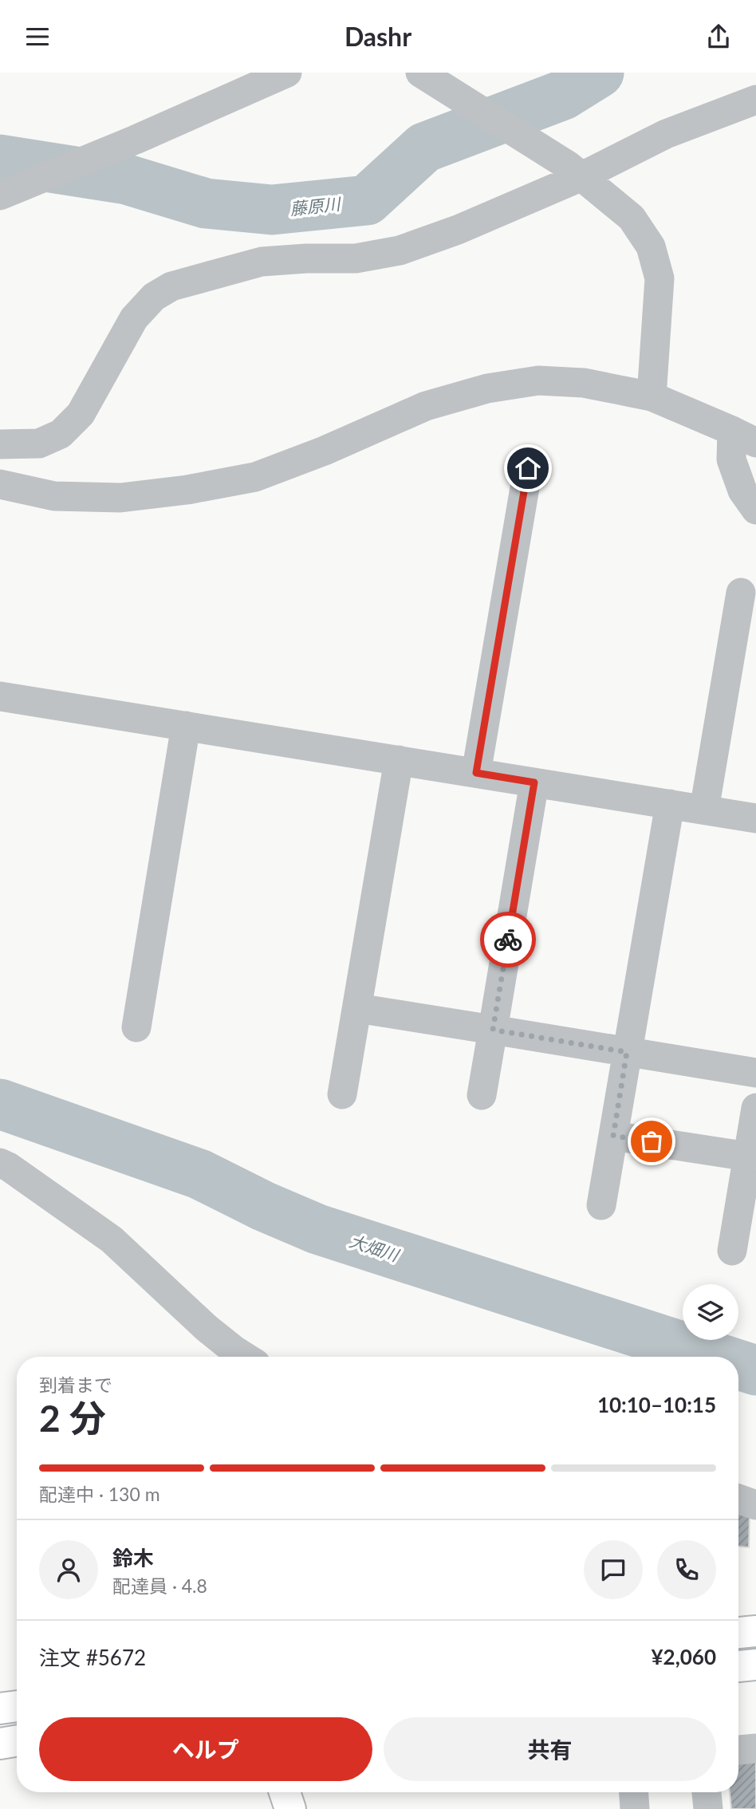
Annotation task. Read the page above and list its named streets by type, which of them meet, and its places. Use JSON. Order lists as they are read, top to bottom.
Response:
{
  "water": ["藤原川", "大畑川"],
  "page": {
    "header": "Dashr",
    "heading": ["2 分", "到着まで", "10:10–10:15"],
    "panel": [
      "鈴木",
      "配達員 · 4.8",
      "注文 #5672",
      "¥2,060"
    ],
    "bar": "配達中 · 130 m",
    "buttons": ["ヘルプ", "共有"]
  }
}
